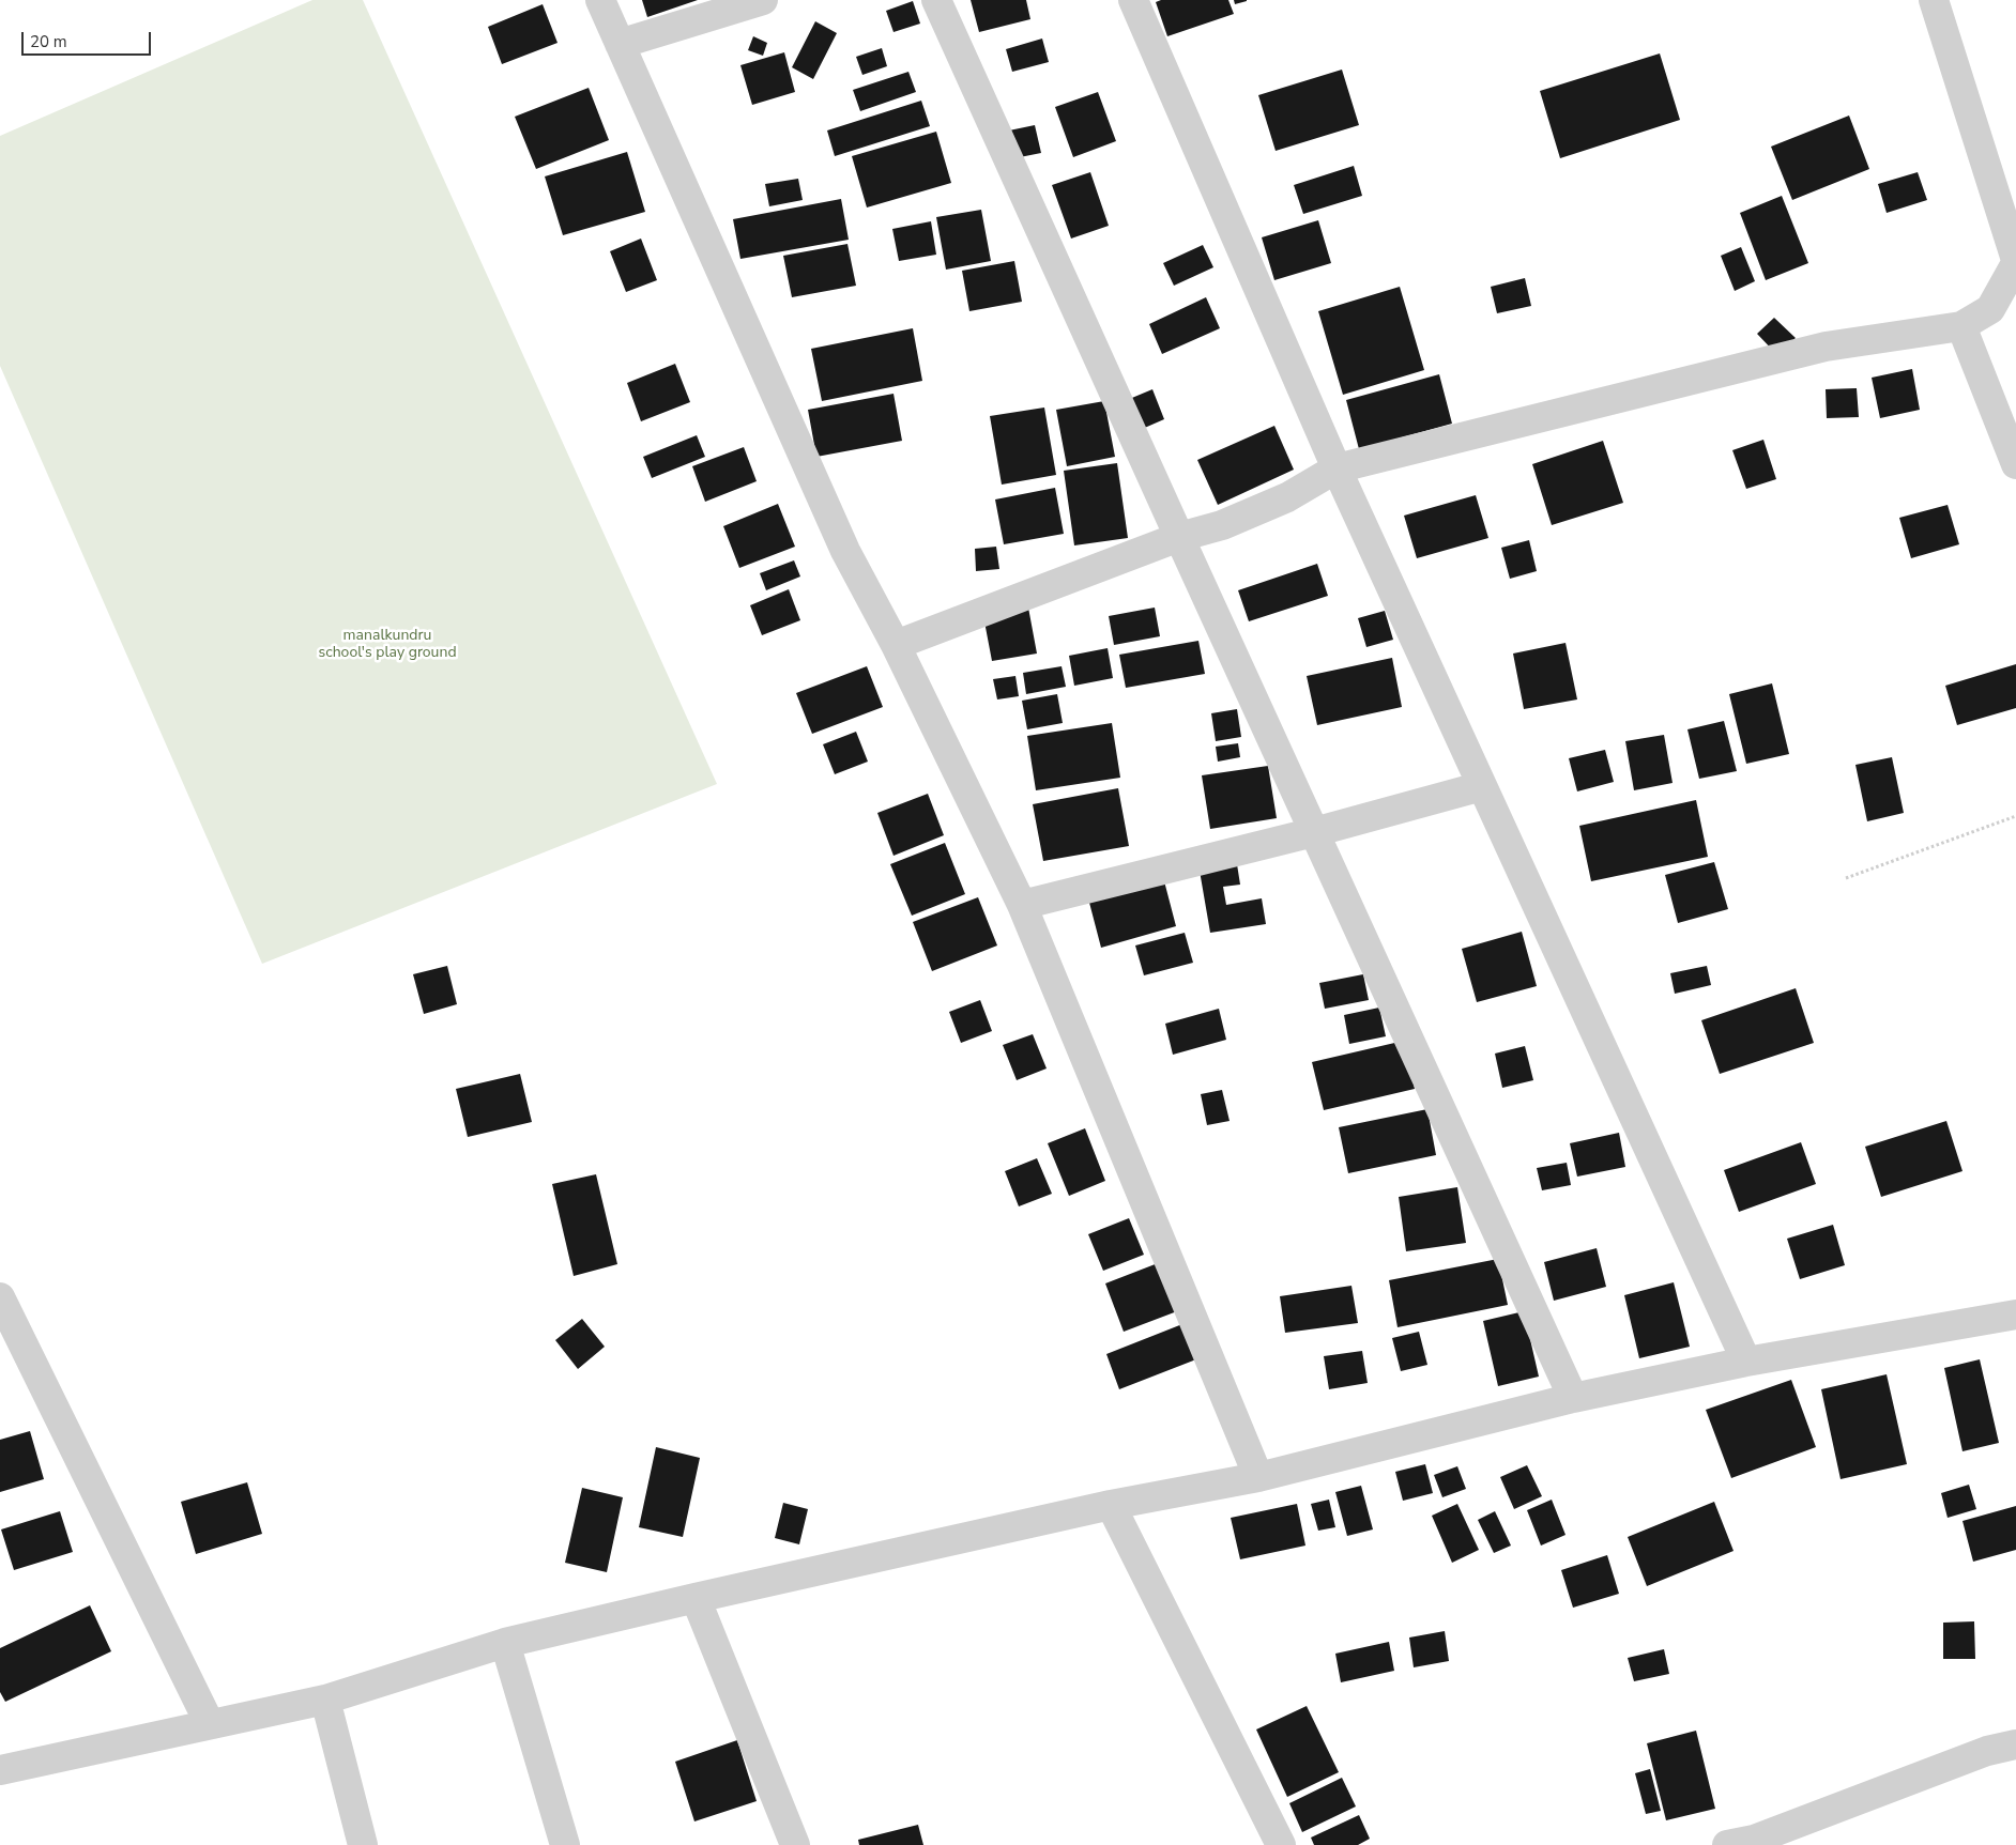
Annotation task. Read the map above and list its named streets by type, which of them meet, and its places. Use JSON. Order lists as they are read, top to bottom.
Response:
{
  "parks": ["manalkundru school's play ground"],
  "scale_bar": "20 m"
}
